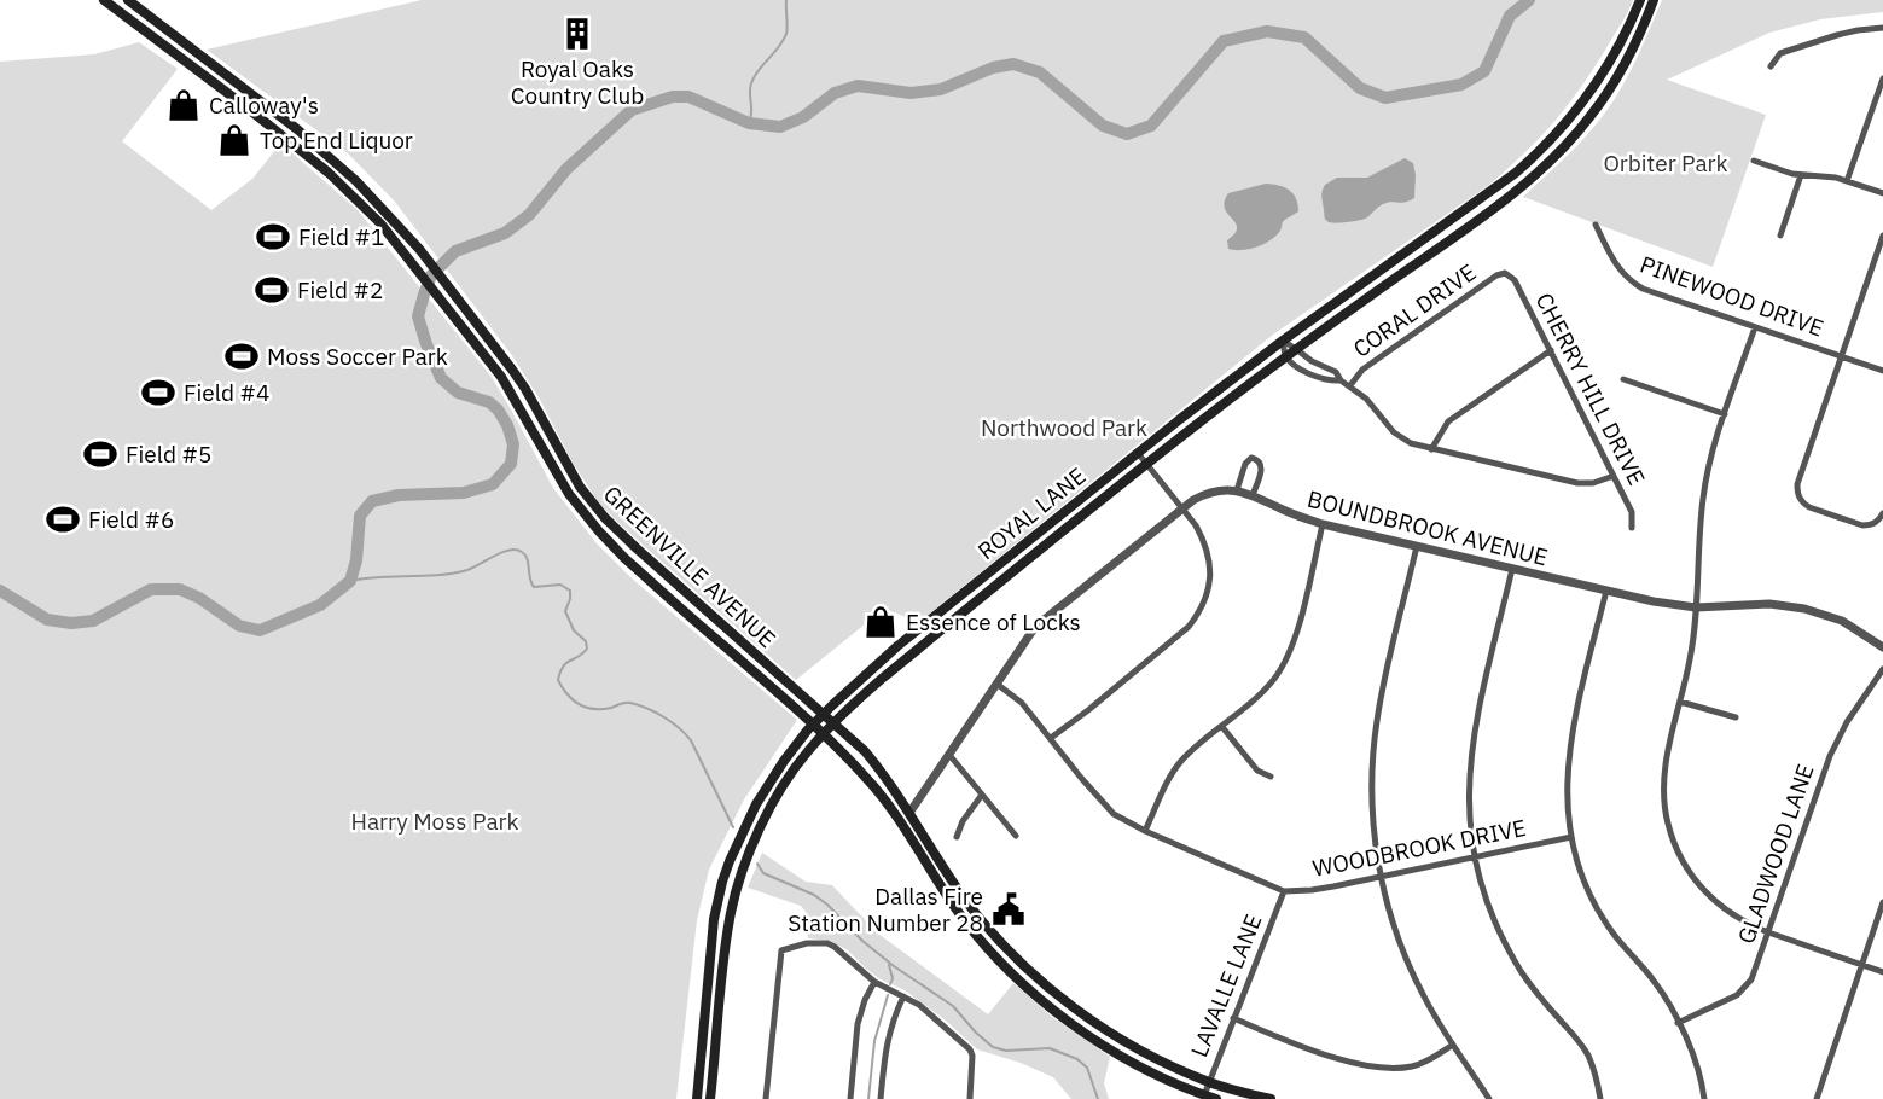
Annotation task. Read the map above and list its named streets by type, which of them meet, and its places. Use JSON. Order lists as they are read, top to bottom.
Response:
{
  "streets": {
    "main road": ["ROYAL LANE", "GREENVILLE AVENUE"],
    "street": [
      "PINEWOOD DRIVE",
      "CORAL DRIVE",
      "CHERRY HILL DRIVE",
      "BOUNDBROOK AVENUE",
      "WOODBROOK DRIVE",
      "GLADWOOD LANE",
      "LAVALLE LANE"
    ]
  },
  "crossings": [
    ["CORAL DRIVE", "CHERRY HILL DRIVE"],
    ["ROYAL LANE", "GREENVILLE AVENUE"],
    ["BOUNDBROOK AVENUE", "GREENVILLE AVENUE"],
    ["BOUNDBROOK AVENUE", "WOODBROOK DRIVE"],
    ["GREENVILLE AVENUE", "LAVALLE LANE"],
    ["WOODBROOK DRIVE", "LAVALLE LANE"]
  ],
  "parks": ["Orbiter Park", "Northwood Park", "Harry Moss Park"],
  "places": {
    "building": ["Royal Oaks Country Club"],
    "shop": ["Calloway's", "Top End Liquor", "Essence of Locks"],
    "sports": [
      "Field #1",
      "Field #2",
      "Moss Soccer Park",
      "Field #4",
      "Field #5",
      "Field #6"
    ],
    "public building": ["Dallas Fire Station Number 28"]
  }
}
